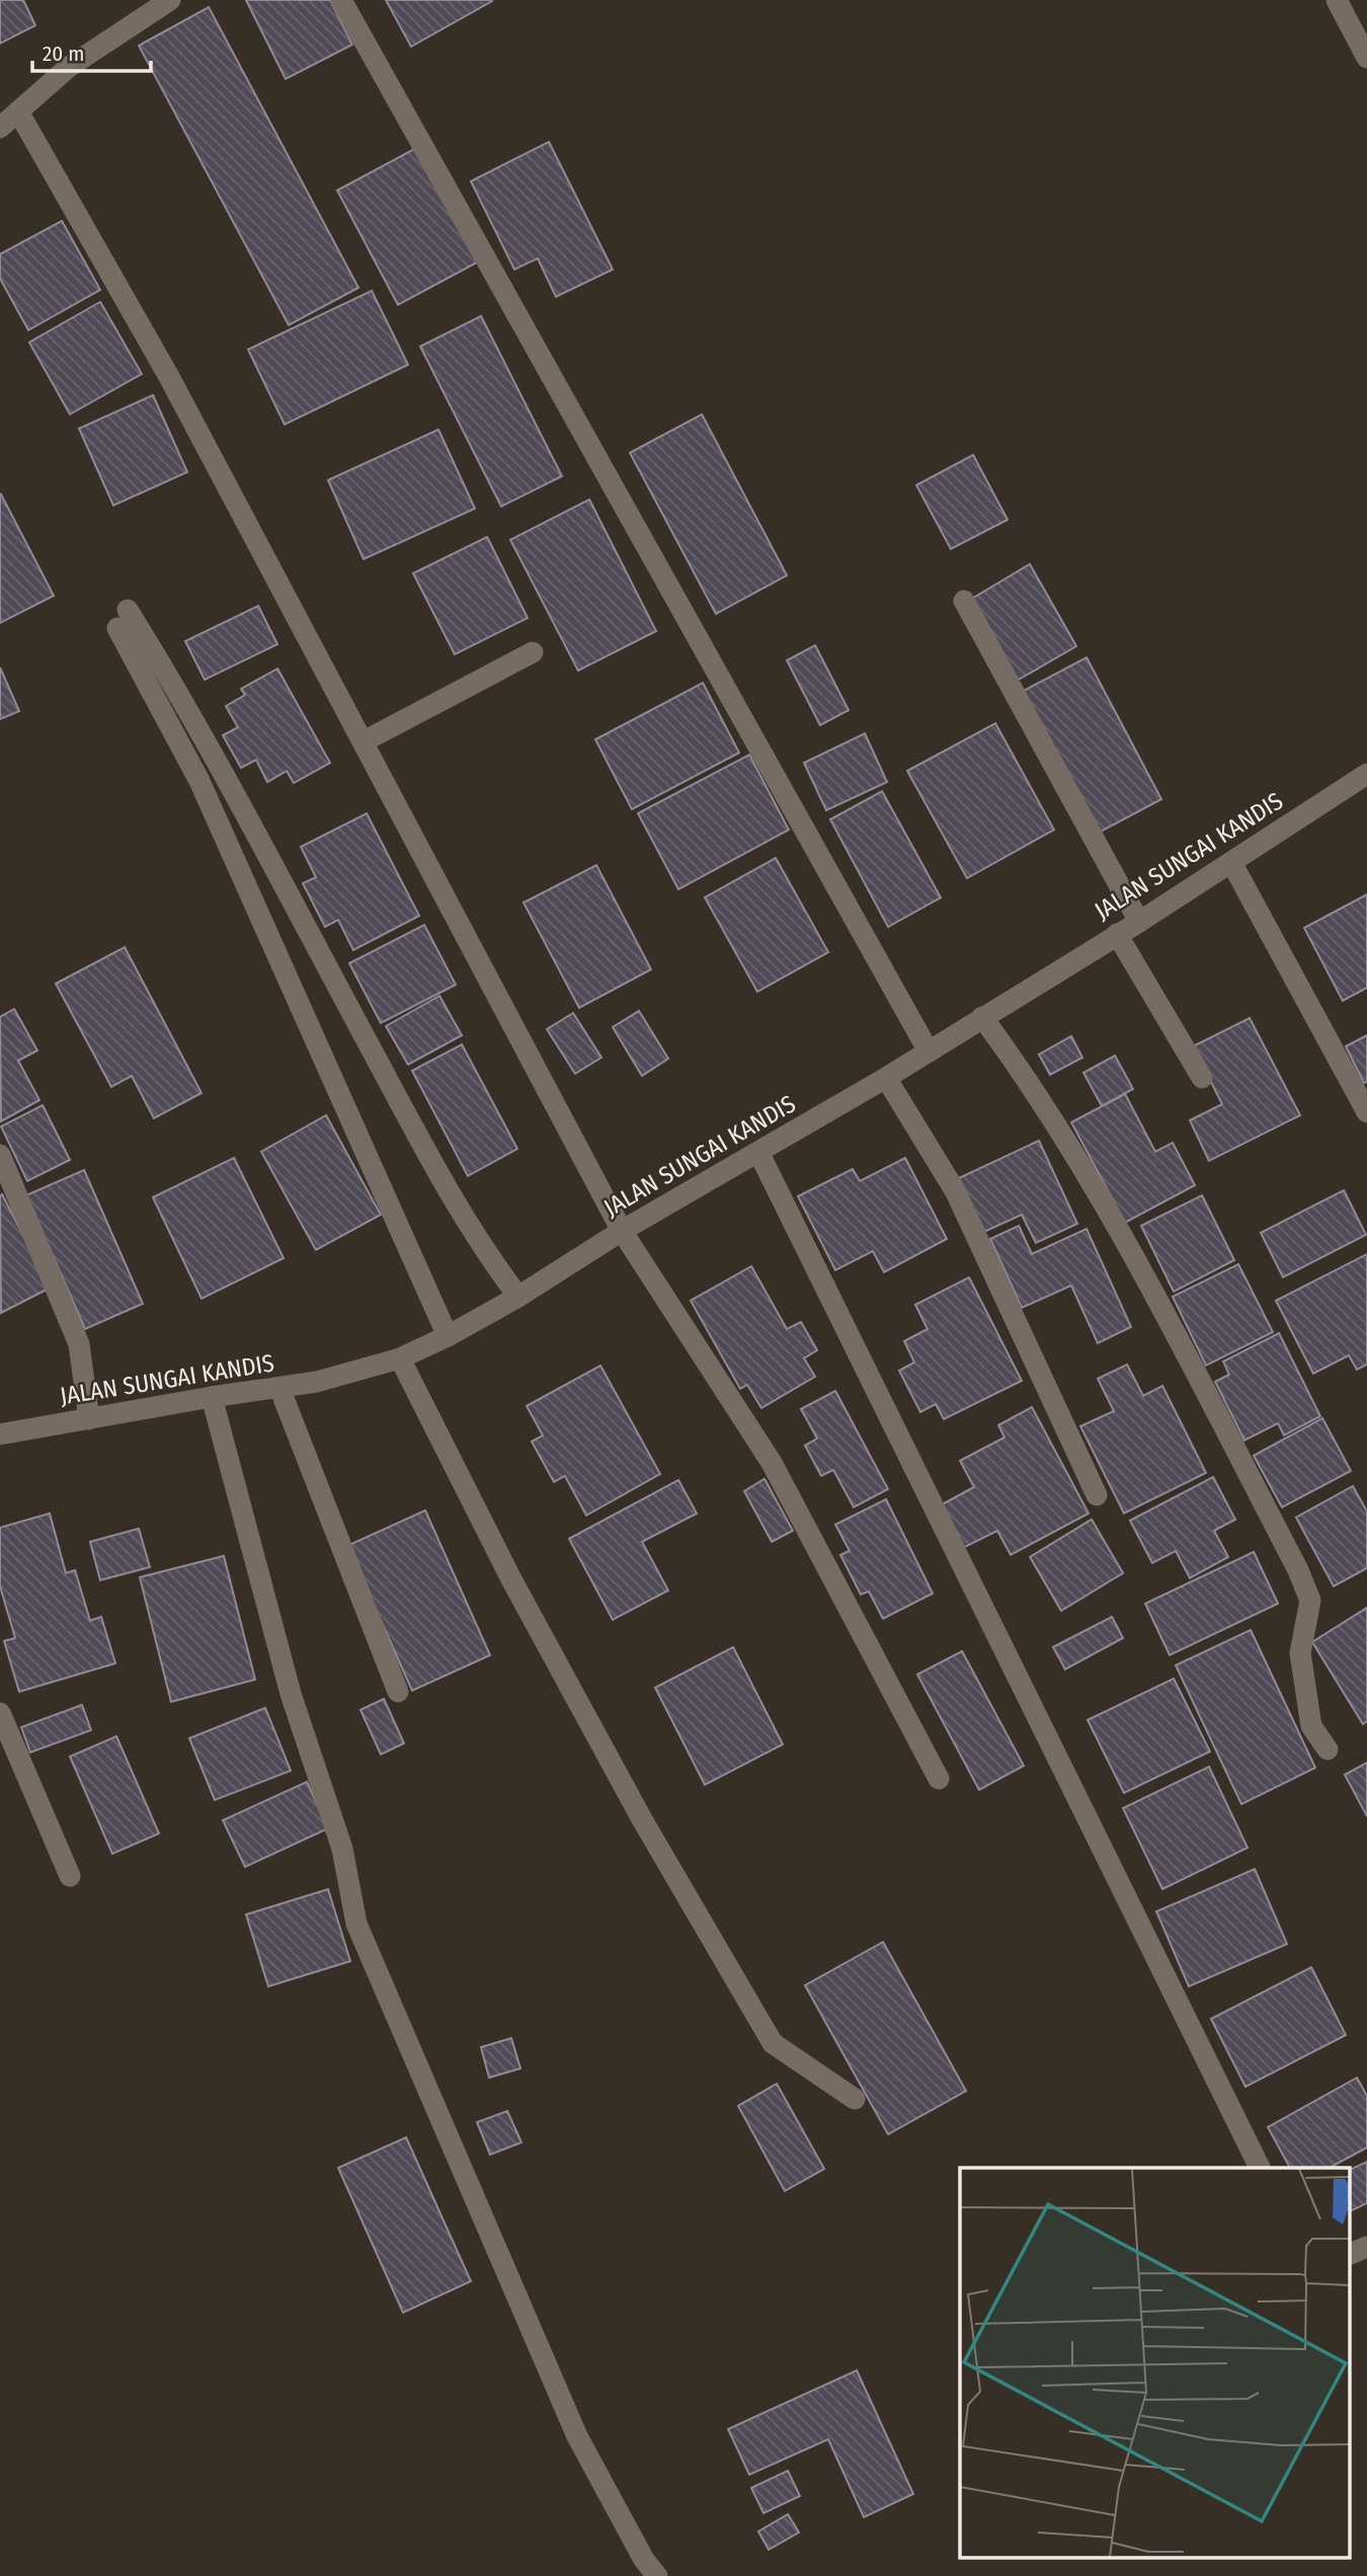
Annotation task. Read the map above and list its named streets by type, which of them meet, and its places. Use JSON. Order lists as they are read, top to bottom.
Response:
{
  "streets": {
    "street": ["JALAN SUNGAI KANDIS"]
  },
  "scale_bar": "20 m"
}
